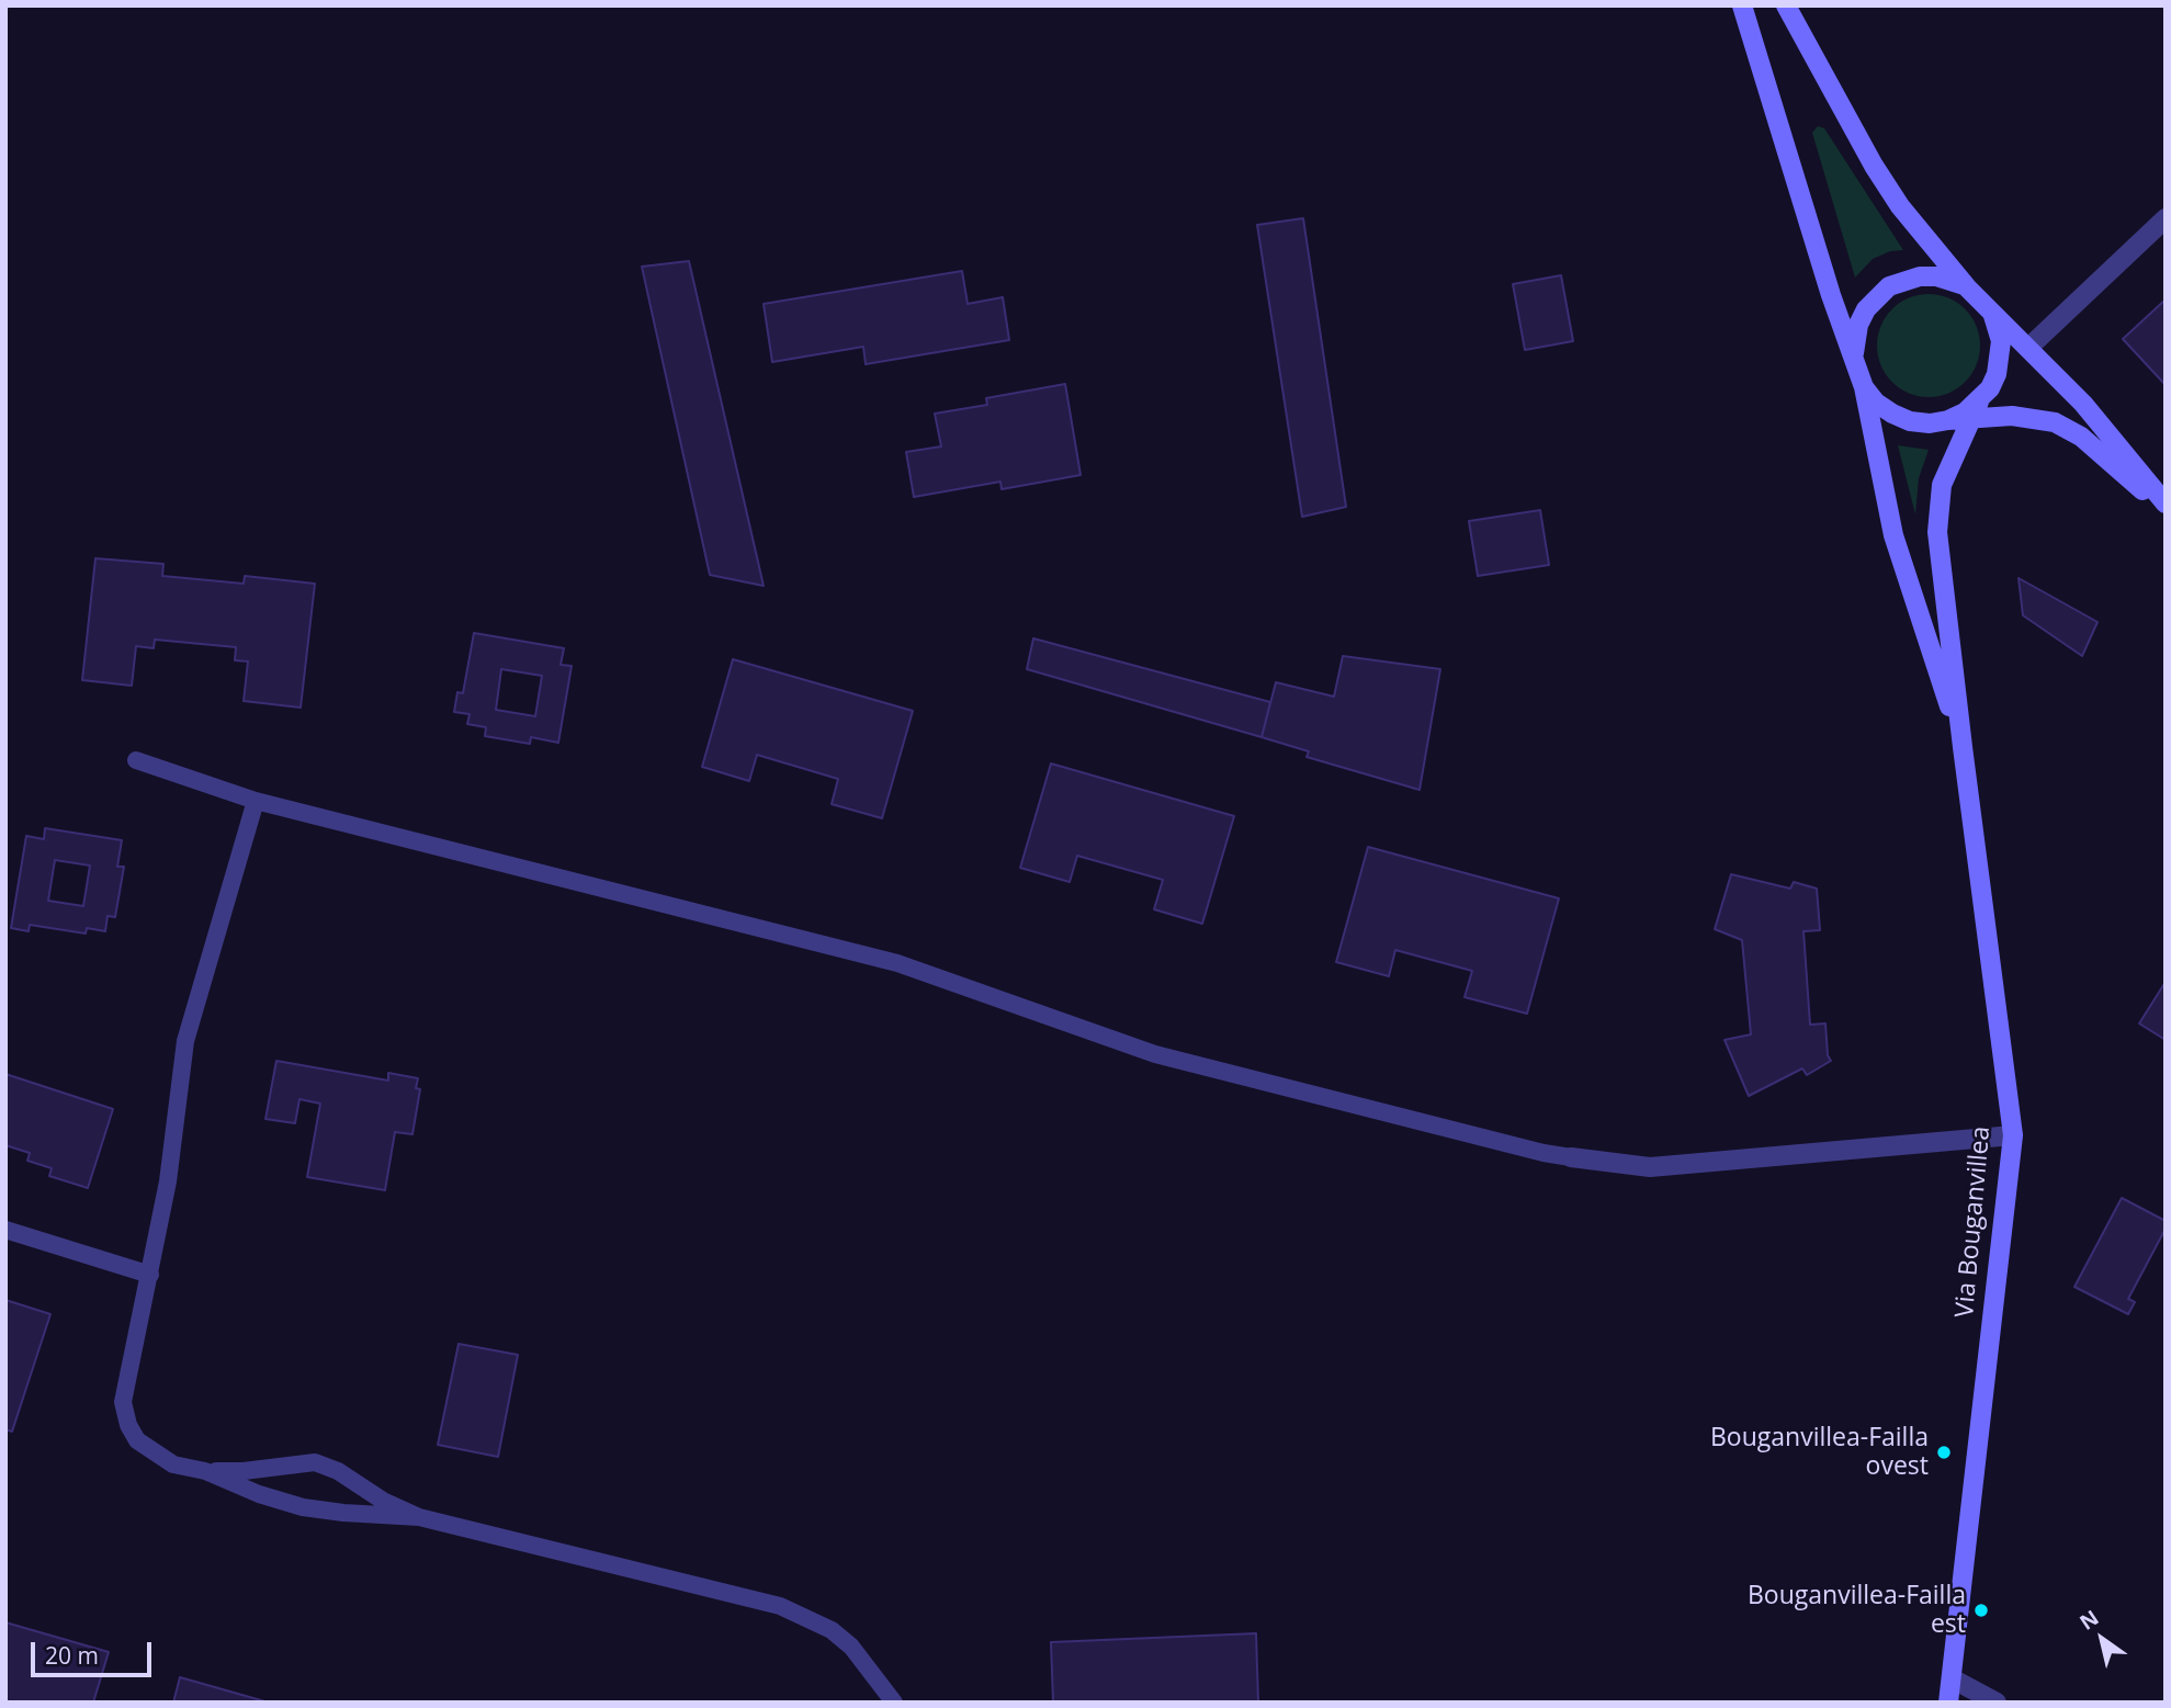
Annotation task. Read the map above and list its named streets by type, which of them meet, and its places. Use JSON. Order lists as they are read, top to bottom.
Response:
{
  "streets": {
    "main road": ["Via Bouganvillea"]
  },
  "places": ["Bouganvillea-Failla ovest", "Bouganvillea-Failla est"],
  "scale_bar": "20 m",
  "north": "top left"
}
